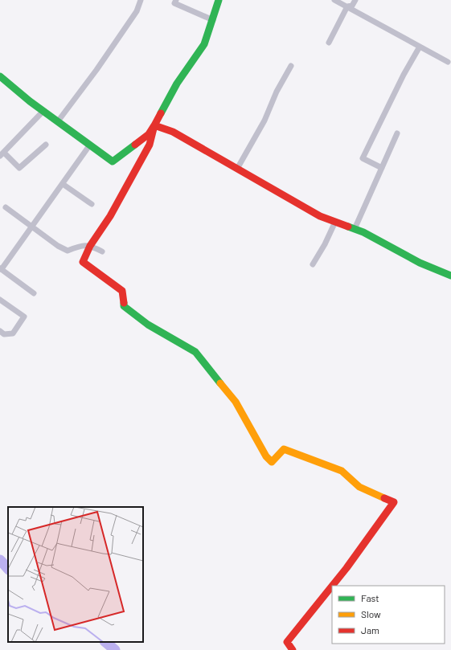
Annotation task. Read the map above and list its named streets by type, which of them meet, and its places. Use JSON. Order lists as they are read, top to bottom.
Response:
{
  "legend": ["Fast", "Slow", "Jam"]
}
